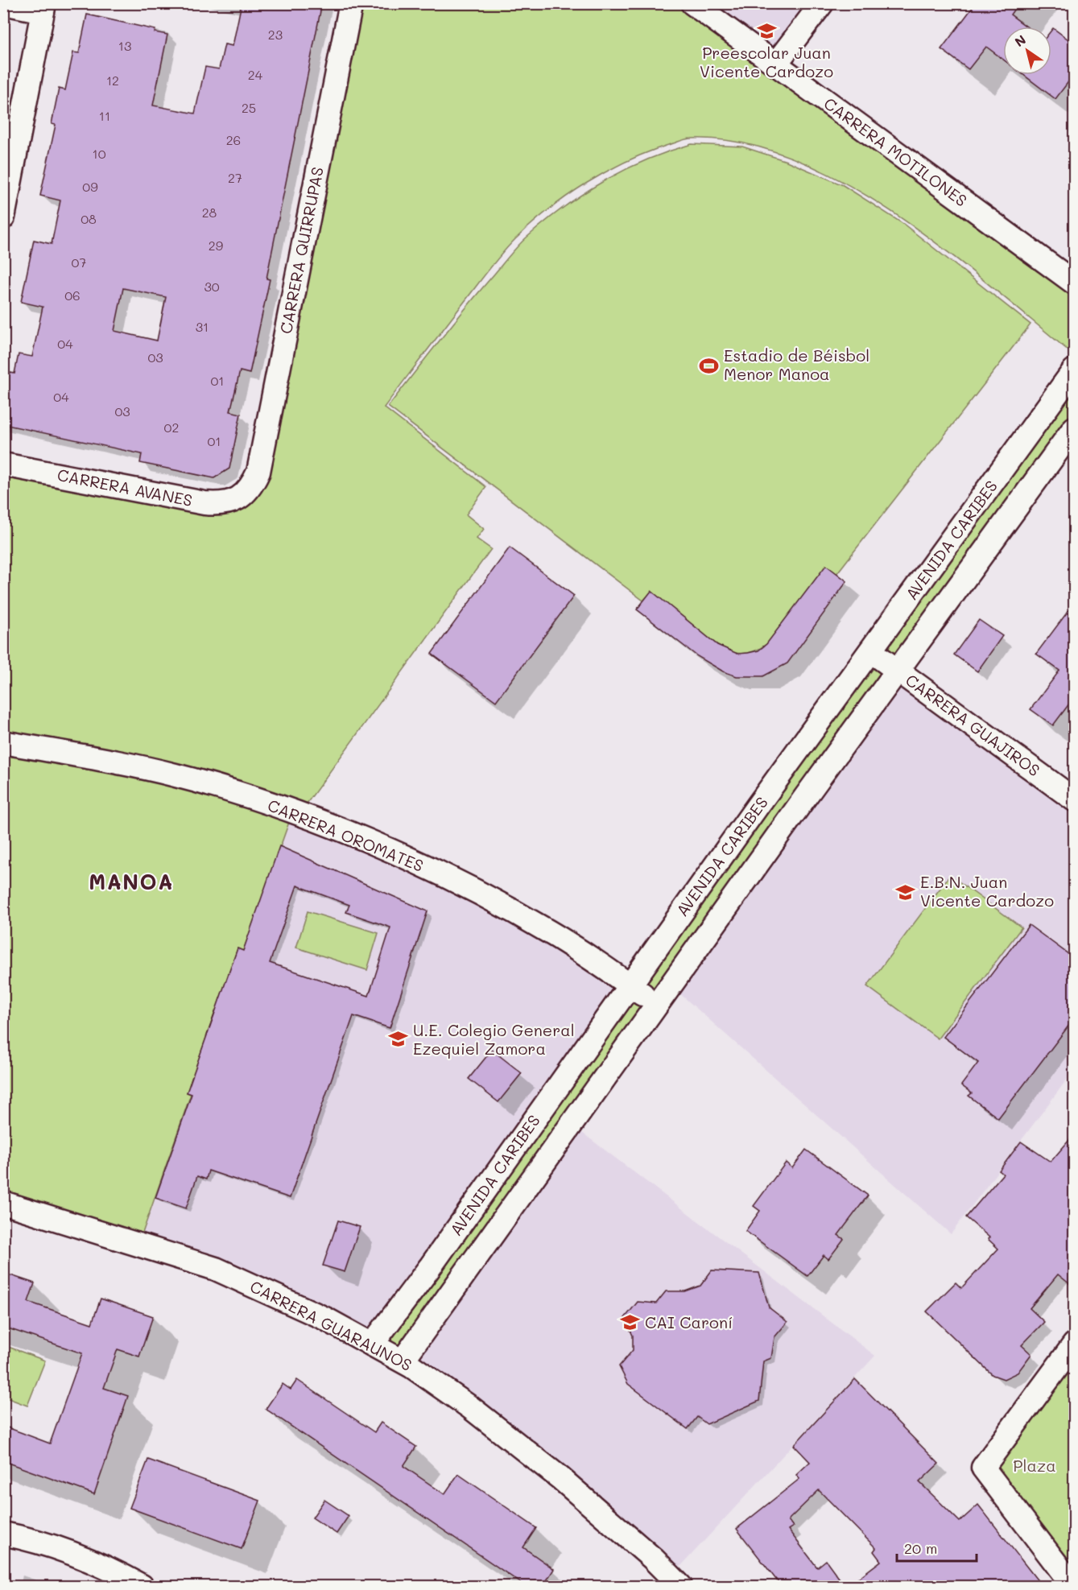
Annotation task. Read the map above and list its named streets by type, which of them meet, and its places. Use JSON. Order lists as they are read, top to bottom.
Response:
{
  "streets": {
    "street": [
      "CARRERA MOTILONES",
      "CARRERA QUIRRUPAS",
      "CARRERA AVANES",
      "AVENIDA CARIBES",
      "CARRERA GUAJIROS",
      "CARRERA OROMATES",
      "CARRERA GUARAUNOS"
    ]
  },
  "crossings": [
    ["CARRERA QUIRRUPAS", "CARRERA AVANES"],
    ["AVENIDA CARIBES", "CARRERA GUAJIROS"],
    ["AVENIDA CARIBES", "CARRERA OROMATES"],
    ["AVENIDA CARIBES", "CARRERA GUARAUNOS"]
  ],
  "districts": ["MANOA"],
  "parks": ["Plaza"],
  "places": {
    "school or university": [
      "Preescolar Juan Vicente Cardozo",
      "E.B.N. Juan Vicente Cardozo",
      "U.E. Colegio General Ezequiel Zamora",
      "CAI Caroní"
    ],
    "sports": ["Estadio de Béisbol Menor Manoa"]
  },
  "house_numbers": [
    "23",
    "13",
    "24",
    "12",
    "25",
    "11",
    "26",
    "10",
    "27",
    "09",
    "28",
    "08",
    "29",
    "07",
    "30",
    "06",
    "31",
    "04",
    "03",
    "01",
    "04",
    "03",
    "02",
    "01"
  ],
  "scale_bar": "20 m",
  "north": "top left"
}
